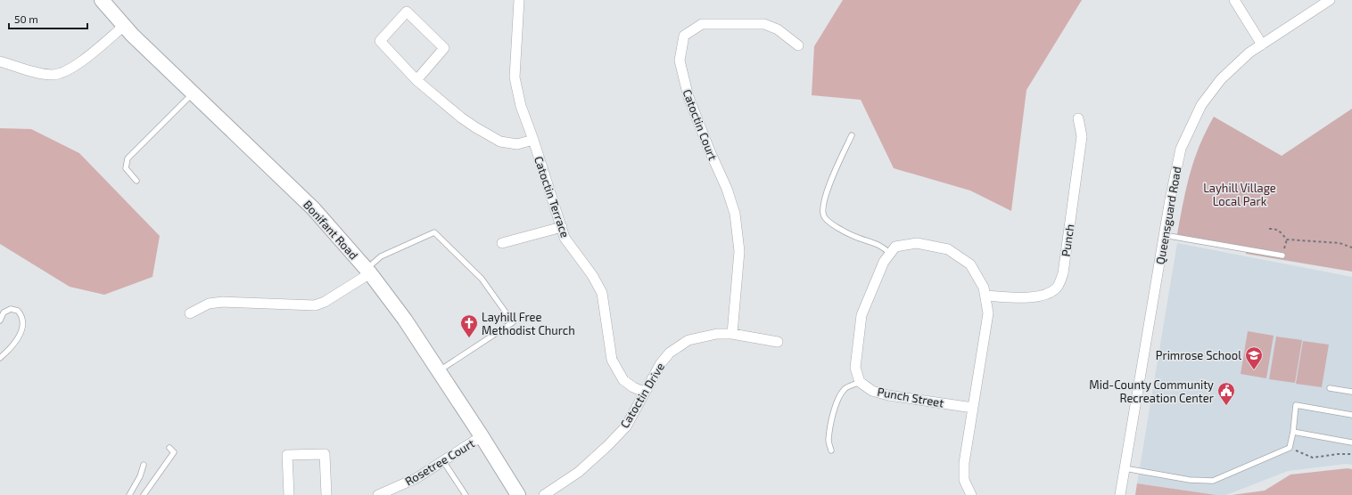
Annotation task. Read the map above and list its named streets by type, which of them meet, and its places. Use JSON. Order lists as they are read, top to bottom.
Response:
{
  "streets": {
    "main road": ["Bonifant Road"],
    "street": [
      "Catoctin Court",
      "Catoctin Terrace",
      "Queensguard Road",
      "Punch",
      "Catoctin Drive",
      "Punch Street",
      "Rosetree Court"
    ]
  },
  "crossings": [
    ["Catoctin Court", "Catoctin Drive"],
    ["Catoctin Terrace", "Catoctin Drive"],
    ["Bonifant Road", "Rosetree Court"]
  ],
  "parks": ["Layhill Village Local Park"],
  "places": {
    "church": ["Layhill Free Methodist Church"],
    "school or university": ["Primrose School"],
    "public building": ["Mid-County Community Recreation Center"]
  },
  "scale_bar": "50 m"
}
